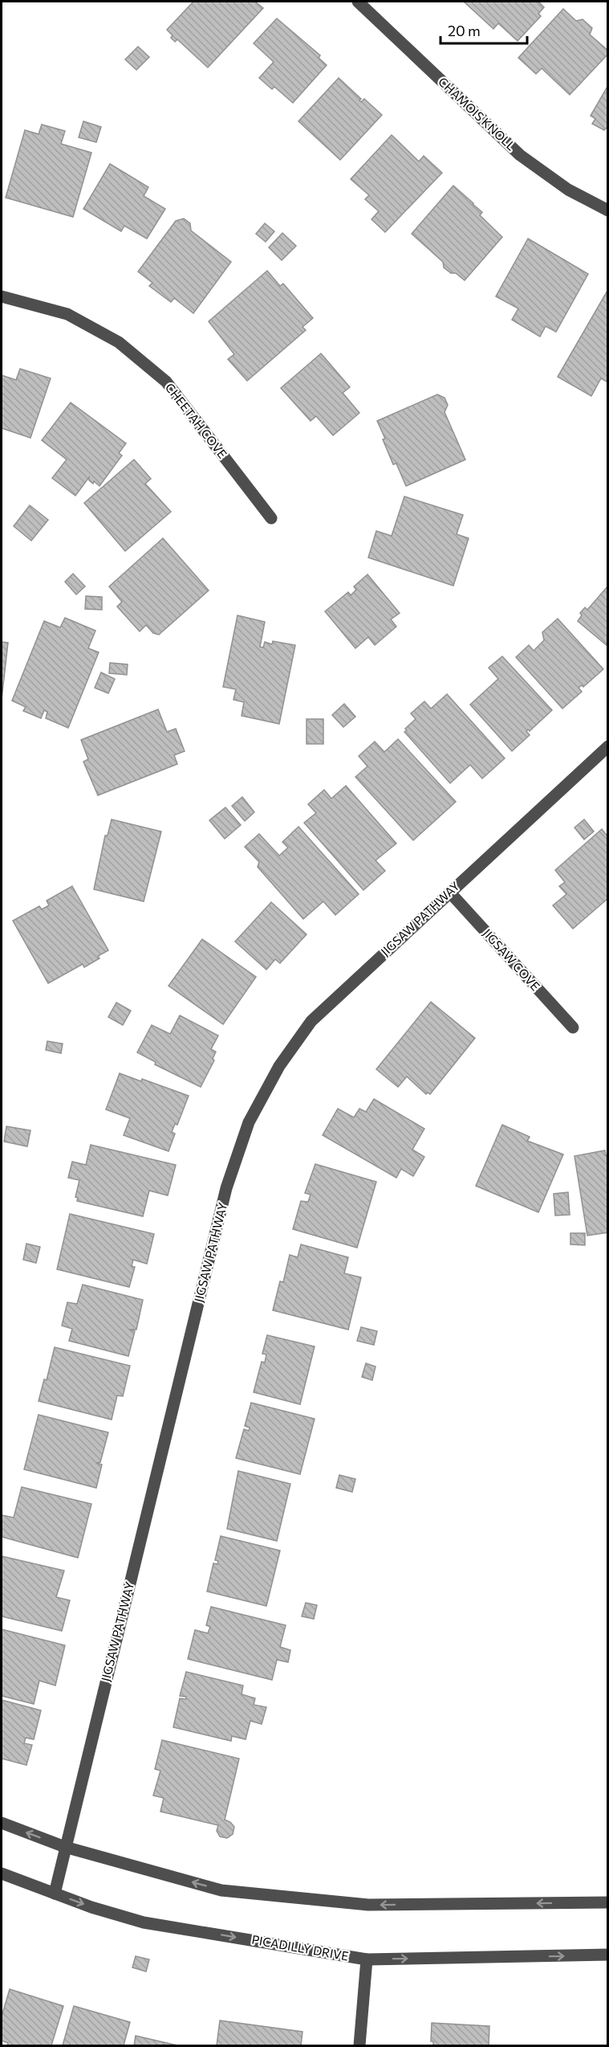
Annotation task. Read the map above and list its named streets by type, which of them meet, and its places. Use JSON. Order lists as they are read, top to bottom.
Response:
{
  "streets": {
    "street": [
      "CHAMOIS KNOLL",
      "CHEETAH COVE",
      "JIGSAW PATHWAY",
      "JIGSAW COVE",
      "PICADILLY DRIVE"
    ]
  },
  "crossings": [
    ["JIGSAW PATHWAY", "JIGSAW COVE"],
    ["JIGSAW PATHWAY", "PICADILLY DRIVE"]
  ],
  "scale_bar": "20 m"
}
